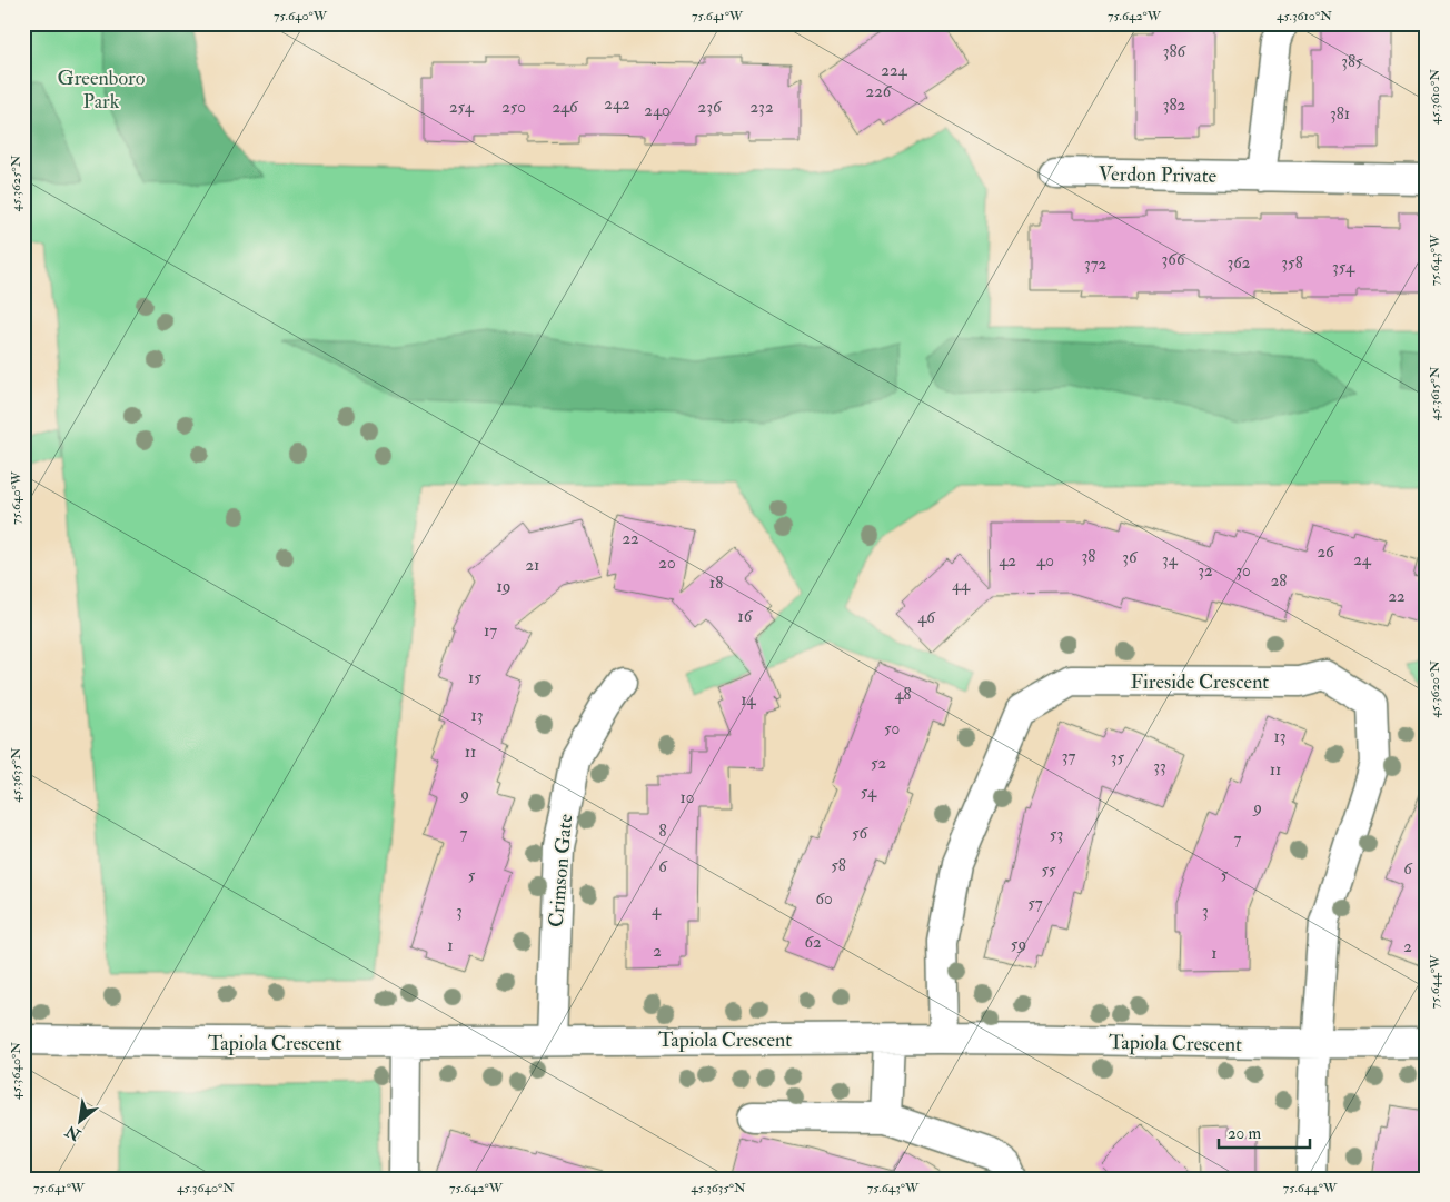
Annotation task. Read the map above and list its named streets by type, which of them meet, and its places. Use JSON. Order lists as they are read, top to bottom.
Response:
{
  "streets": {
    "street": [
      "Verdon Private",
      "Fireside Crescent",
      "Crimson Gate",
      "Tapiola Crescent"
    ]
  },
  "crossings": [
    ["Fireside Crescent", "Tapiola Crescent"],
    ["Crimson Gate", "Tapiola Crescent"]
  ],
  "parks": ["Greenboro Park"],
  "house_numbers": [
    "386",
    "385",
    "224",
    "226",
    "242",
    "382",
    "254",
    "250",
    "246",
    "236",
    "232",
    "240",
    "381",
    "366",
    "362",
    "358",
    "372",
    "354",
    "22",
    "26",
    "38",
    "36",
    "34",
    "24",
    "42",
    "40",
    "20",
    "21",
    "32",
    "30",
    "28",
    "18",
    "44",
    "19",
    "22",
    "16",
    "46",
    "17",
    "15",
    "48",
    "14",
    "13",
    "50",
    "13",
    "11",
    "37",
    "35",
    "52",
    "33",
    "11",
    "54",
    "9",
    "10",
    "9",
    "8",
    "7",
    "56",
    "53",
    "7",
    "58",
    "6",
    "6",
    "55",
    "5",
    "5",
    "60",
    "57",
    "4",
    "3",
    "3",
    "62",
    "59",
    "1",
    "2",
    "2",
    "1"
  ],
  "scale_bar": "20 m",
  "north": "bottom left",
  "coordinates": [
    "75.640°W",
    "75.641°W",
    "75.642°W",
    "45.3610°N",
    "45.3625°N",
    "75.643°W",
    "45.3615°N",
    "45.3620°N",
    "45.3635°N",
    "75.644°W",
    "45.3640°N"
  ]
}
